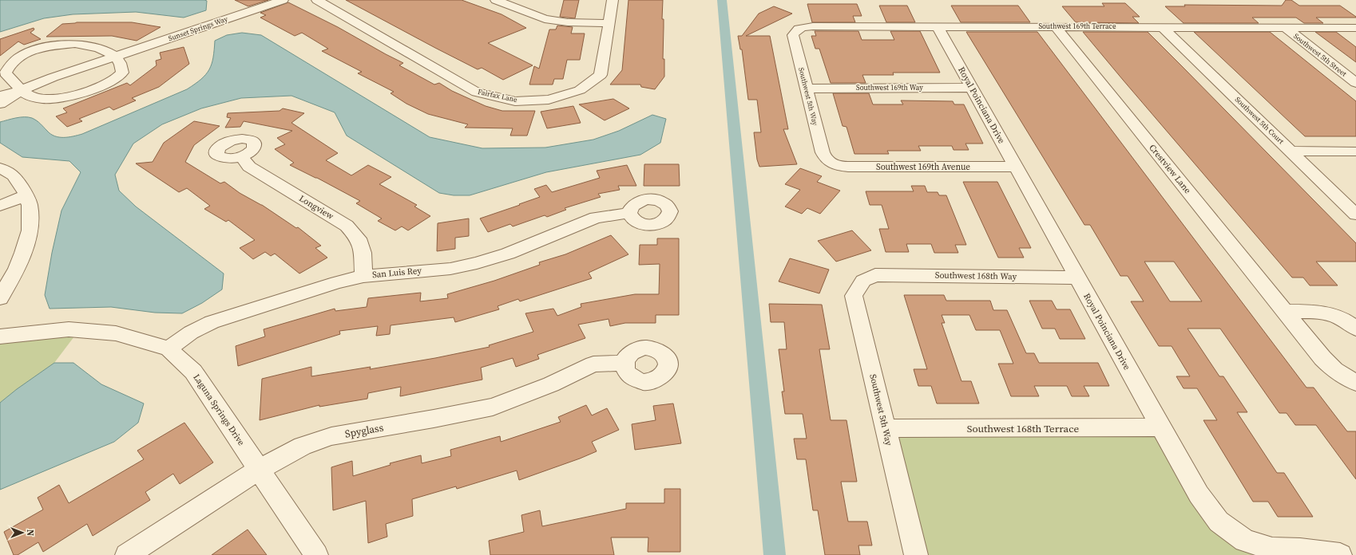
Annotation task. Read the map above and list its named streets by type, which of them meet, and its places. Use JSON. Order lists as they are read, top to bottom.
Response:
{
  "streets": {
    "street": [
      "Southwest 169th Terrace",
      "Sunset Springs Way",
      "Southwest 5th Street",
      "Southwest 169th Way",
      "Fairfax Lane",
      "Southwest 5th Way",
      "Royal Poinciana Drive",
      "Southwest 5th Court",
      "Southwest 169th Avenue",
      "Crestview Lane",
      "Longview",
      "San Luis Rey",
      "Southwest 168th Way",
      "Laguna Springs Drive",
      "Southwest 168th Terrace",
      "Spyglass"
    ]
  },
  "crossings": [
    ["Southwest 169th Terrace", "Southwest 5th Street"],
    ["Southwest 169th Terrace", "Southwest 5th Way"],
    ["Southwest 169th Terrace", "Royal Poinciana Drive"],
    ["Southwest 169th Terrace", "Southwest 5th Court"],
    ["Southwest 169th Terrace", "Crestview Lane"],
    ["Southwest 169th Way", "Southwest 5th Way"],
    ["Southwest 169th Way", "Royal Poinciana Drive"],
    ["Southwest 5th Way", "Southwest 169th Avenue"],
    ["Southwest 5th Way", "Southwest 168th Way"],
    ["Southwest 5th Way", "Southwest 168th Terrace"],
    ["Royal Poinciana Drive", "Southwest 169th Avenue"],
    ["Royal Poinciana Drive", "Southwest 168th Way"],
    ["Royal Poinciana Drive", "Southwest 168th Terrace"],
    ["Longview", "San Luis Rey"],
    ["San Luis Rey", "Laguna Springs Drive"],
    ["Laguna Springs Drive", "Spyglass"]
  ],
  "north": "right"
}
